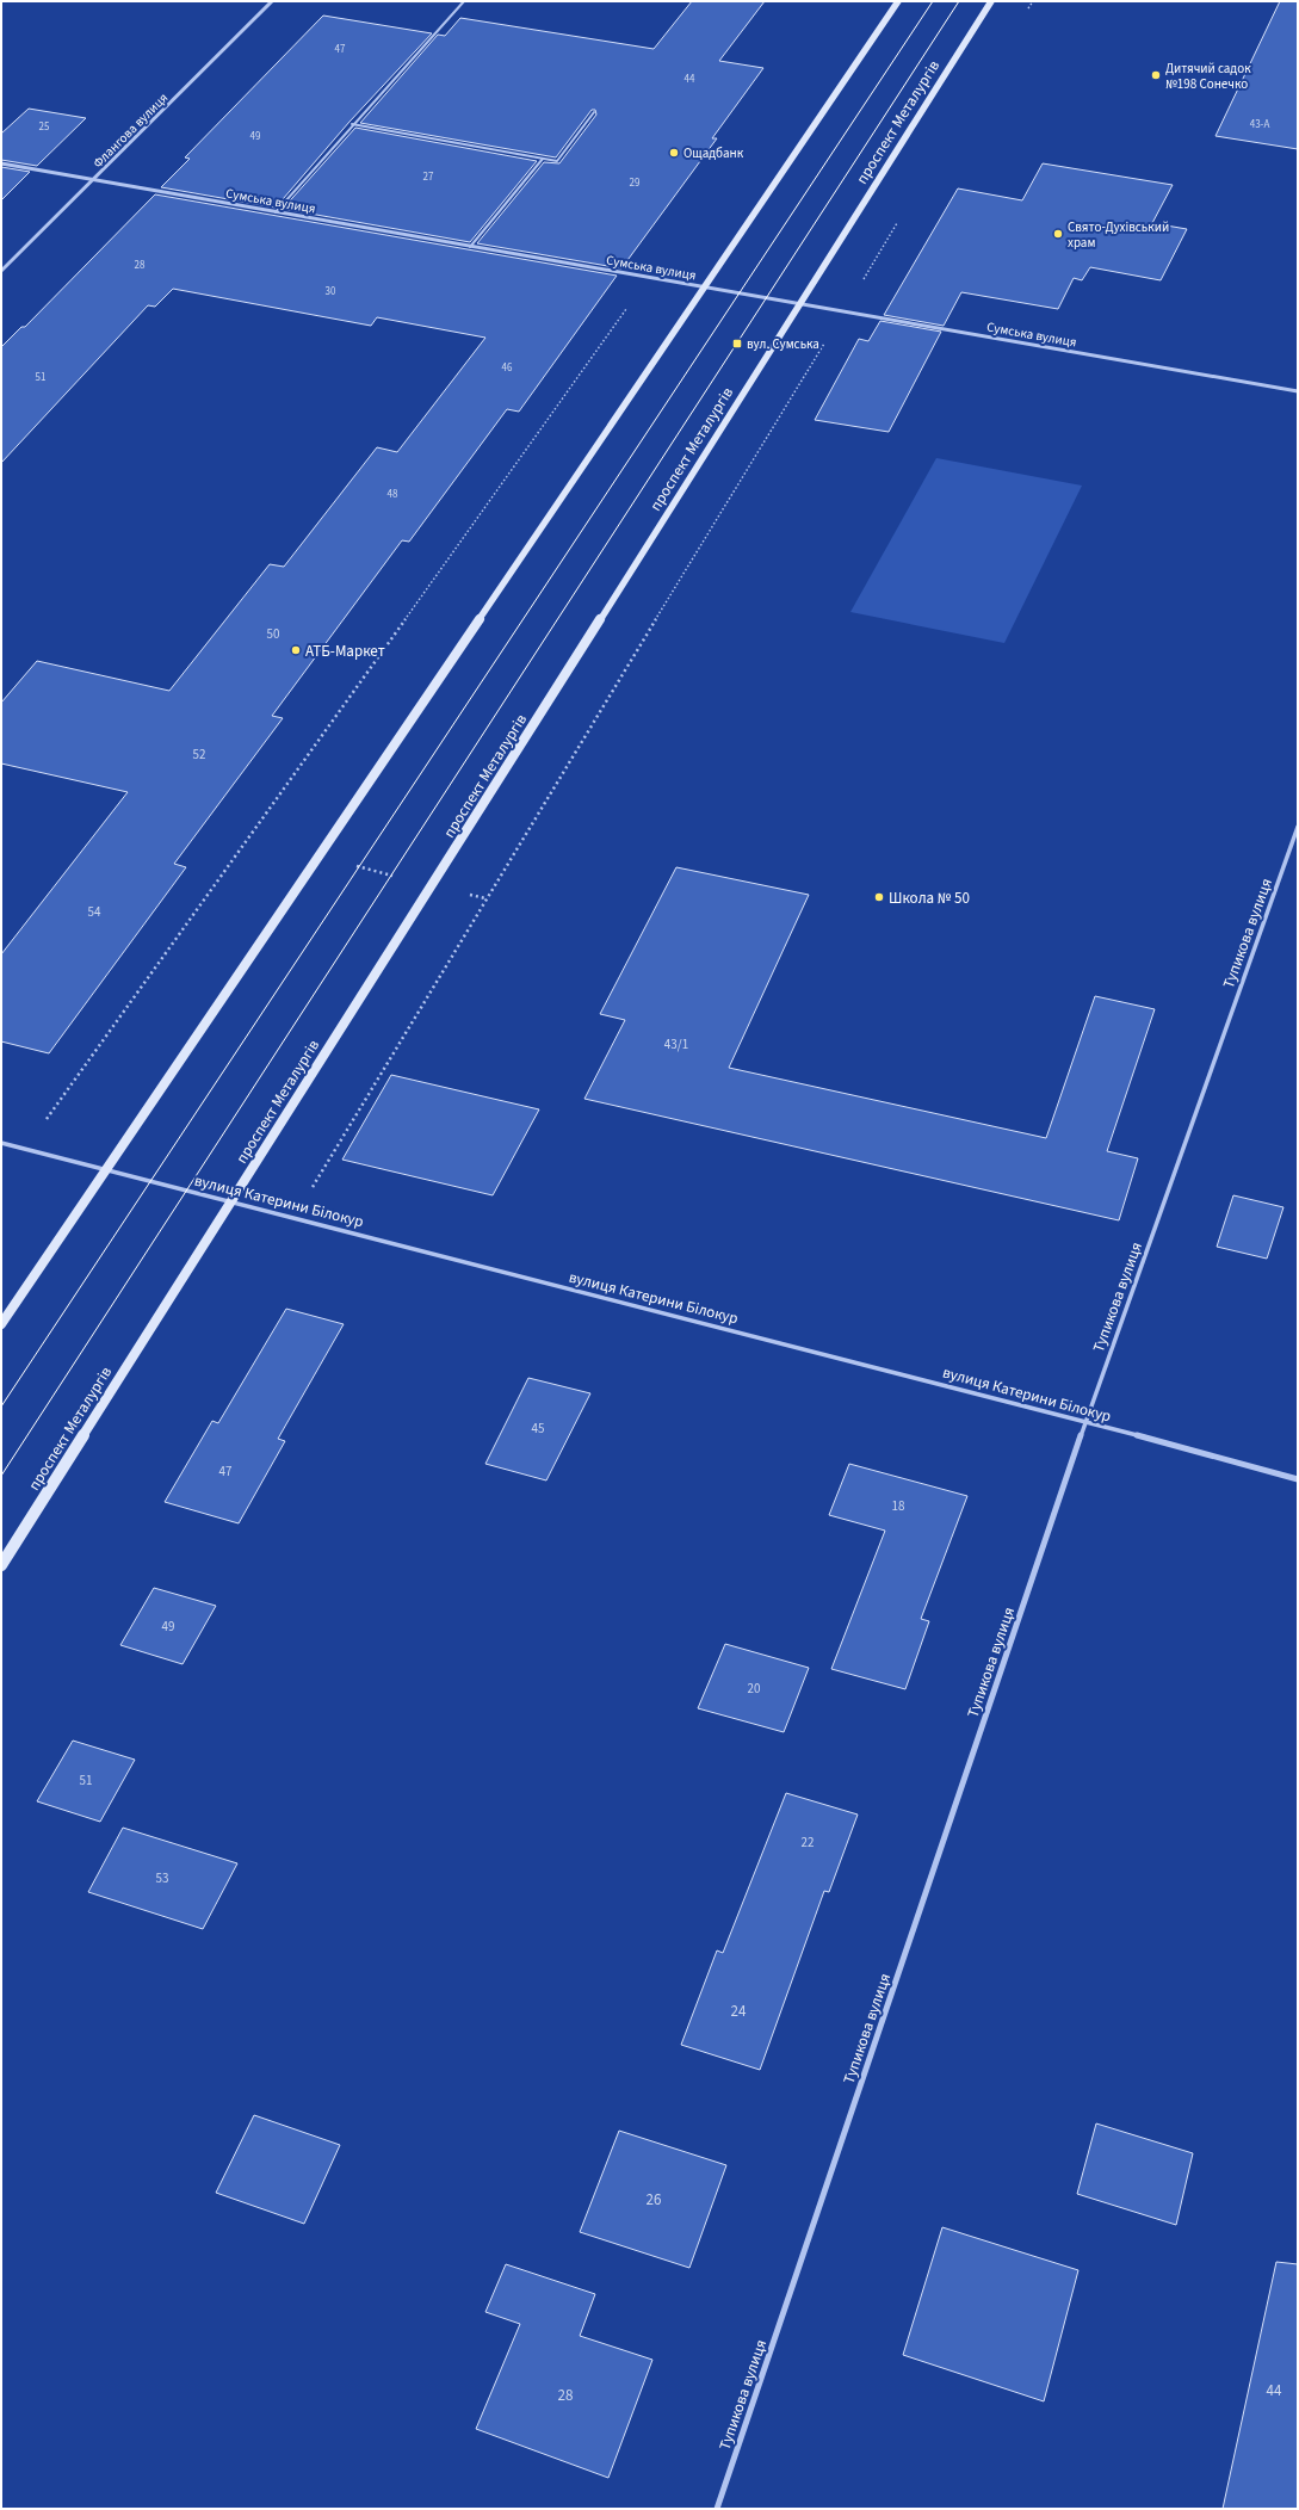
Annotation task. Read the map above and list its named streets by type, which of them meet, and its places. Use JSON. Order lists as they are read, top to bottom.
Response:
{
  "streets": {
    "main road": ["проспект Металургів"],
    "street": [
      "Флангова вулиця",
      "Сумська вулиця",
      "Тупикова вулиця",
      "вулиця Катерини Білокур"
    ]
  },
  "crossings": [
    ["проспект Металургів", "Сумська вулиця"],
    ["проспект Металургів", "вулиця Катерини Білокур"],
    ["Флангова вулиця", "Сумська вулиця"],
    ["Тупикова вулиця", "вулиця Катерини Білокур"]
  ],
  "places": {
    "other": [
      "Дитячий садок №198 Сонечко",
      "Ощадбанк",
      "Свято-Духівський храм",
      "АТБ-Маркет",
      "Школа № 50"
    ],
    "transit": ["вул. Сумська"]
  },
  "house_numbers": [
    "47",
    "44",
    "43-А",
    "25",
    "49",
    "27",
    "29",
    "28",
    "30",
    "46",
    "51",
    "48",
    "50",
    "52",
    "54",
    "43/1",
    "45",
    "47",
    "18",
    "49",
    "20",
    "51",
    "22",
    "53",
    "24",
    "26",
    "44",
    "28"
  ]
}
